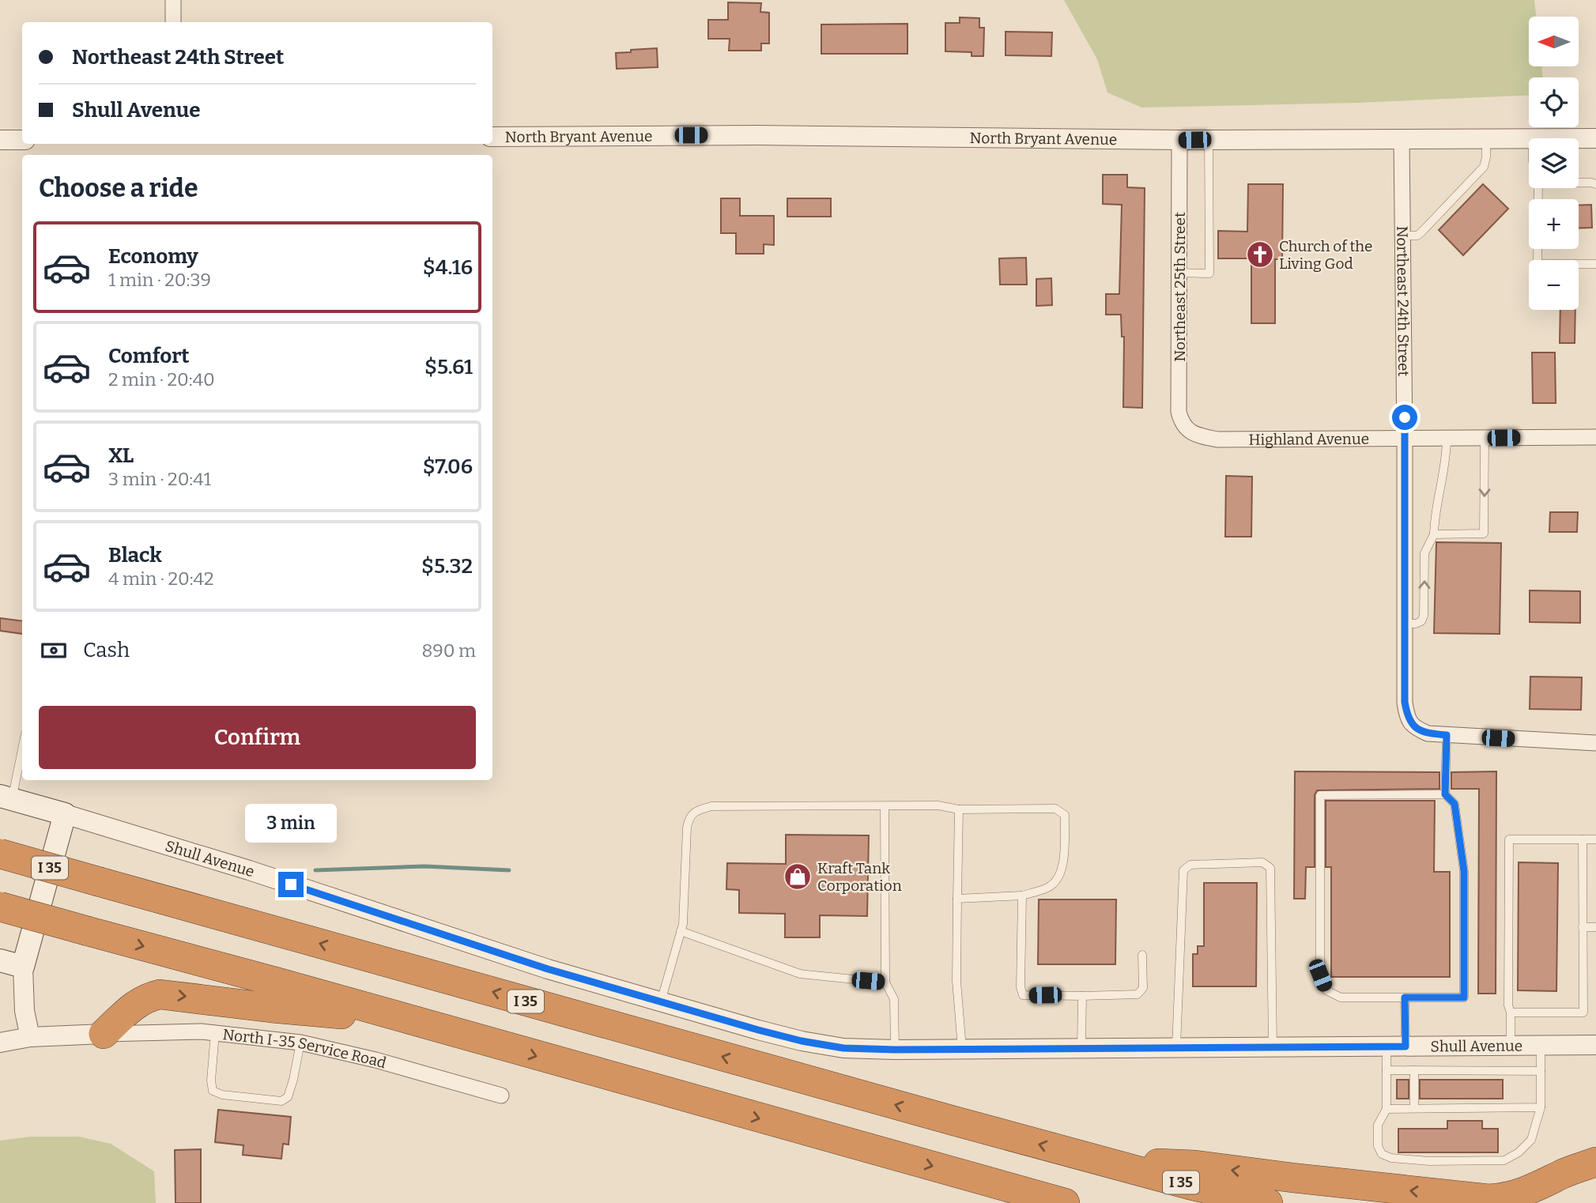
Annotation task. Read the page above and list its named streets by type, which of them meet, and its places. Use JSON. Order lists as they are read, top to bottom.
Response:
{
  "streets": {
    "highway": ["I 35"],
    "street": [
      "North Bryant Avenue",
      "Northeast 25th Street",
      "Northeast 24th Street",
      "Highland Avenue",
      "Shull Avenue",
      "North I-35 Service Road"
    ]
  },
  "crossings": [
    ["North Bryant Avenue", "Northeast 25th Street"],
    ["North Bryant Avenue", "Northeast 24th Street"],
    ["Northeast 25th Street", "Highland Avenue"],
    ["Northeast 24th Street", "Highland Avenue"]
  ],
  "places": {
    "church": ["Church of the Living God"],
    "shop": ["Kraft Tank Corporation"]
  },
  "north": "left",
  "page": {
    "map_buttons": ["+", "−"],
    "banner": ["Northeast 24th Street", "Shull Avenue"],
    "heading": "Choose a ride",
    "list": [
      {
        "name": "Economy",
        "note": "1 min · 20:39",
        "value": "$4.16"
      },
      {
        "name": "Comfort",
        "note": "2 min · 20:40",
        "value": "$5.61"
      },
      {
        "name": "XL",
        "note": "3 min · 20:41",
        "value": "$7.06"
      },
      {
        "name": "Black",
        "note": "4 min · 20:42",
        "value": "$5.32"
      }
    ],
    "pay": ["Cash", "890 m"],
    "buttons": "Confirm",
    "bubble": "3 min"
  }
}
